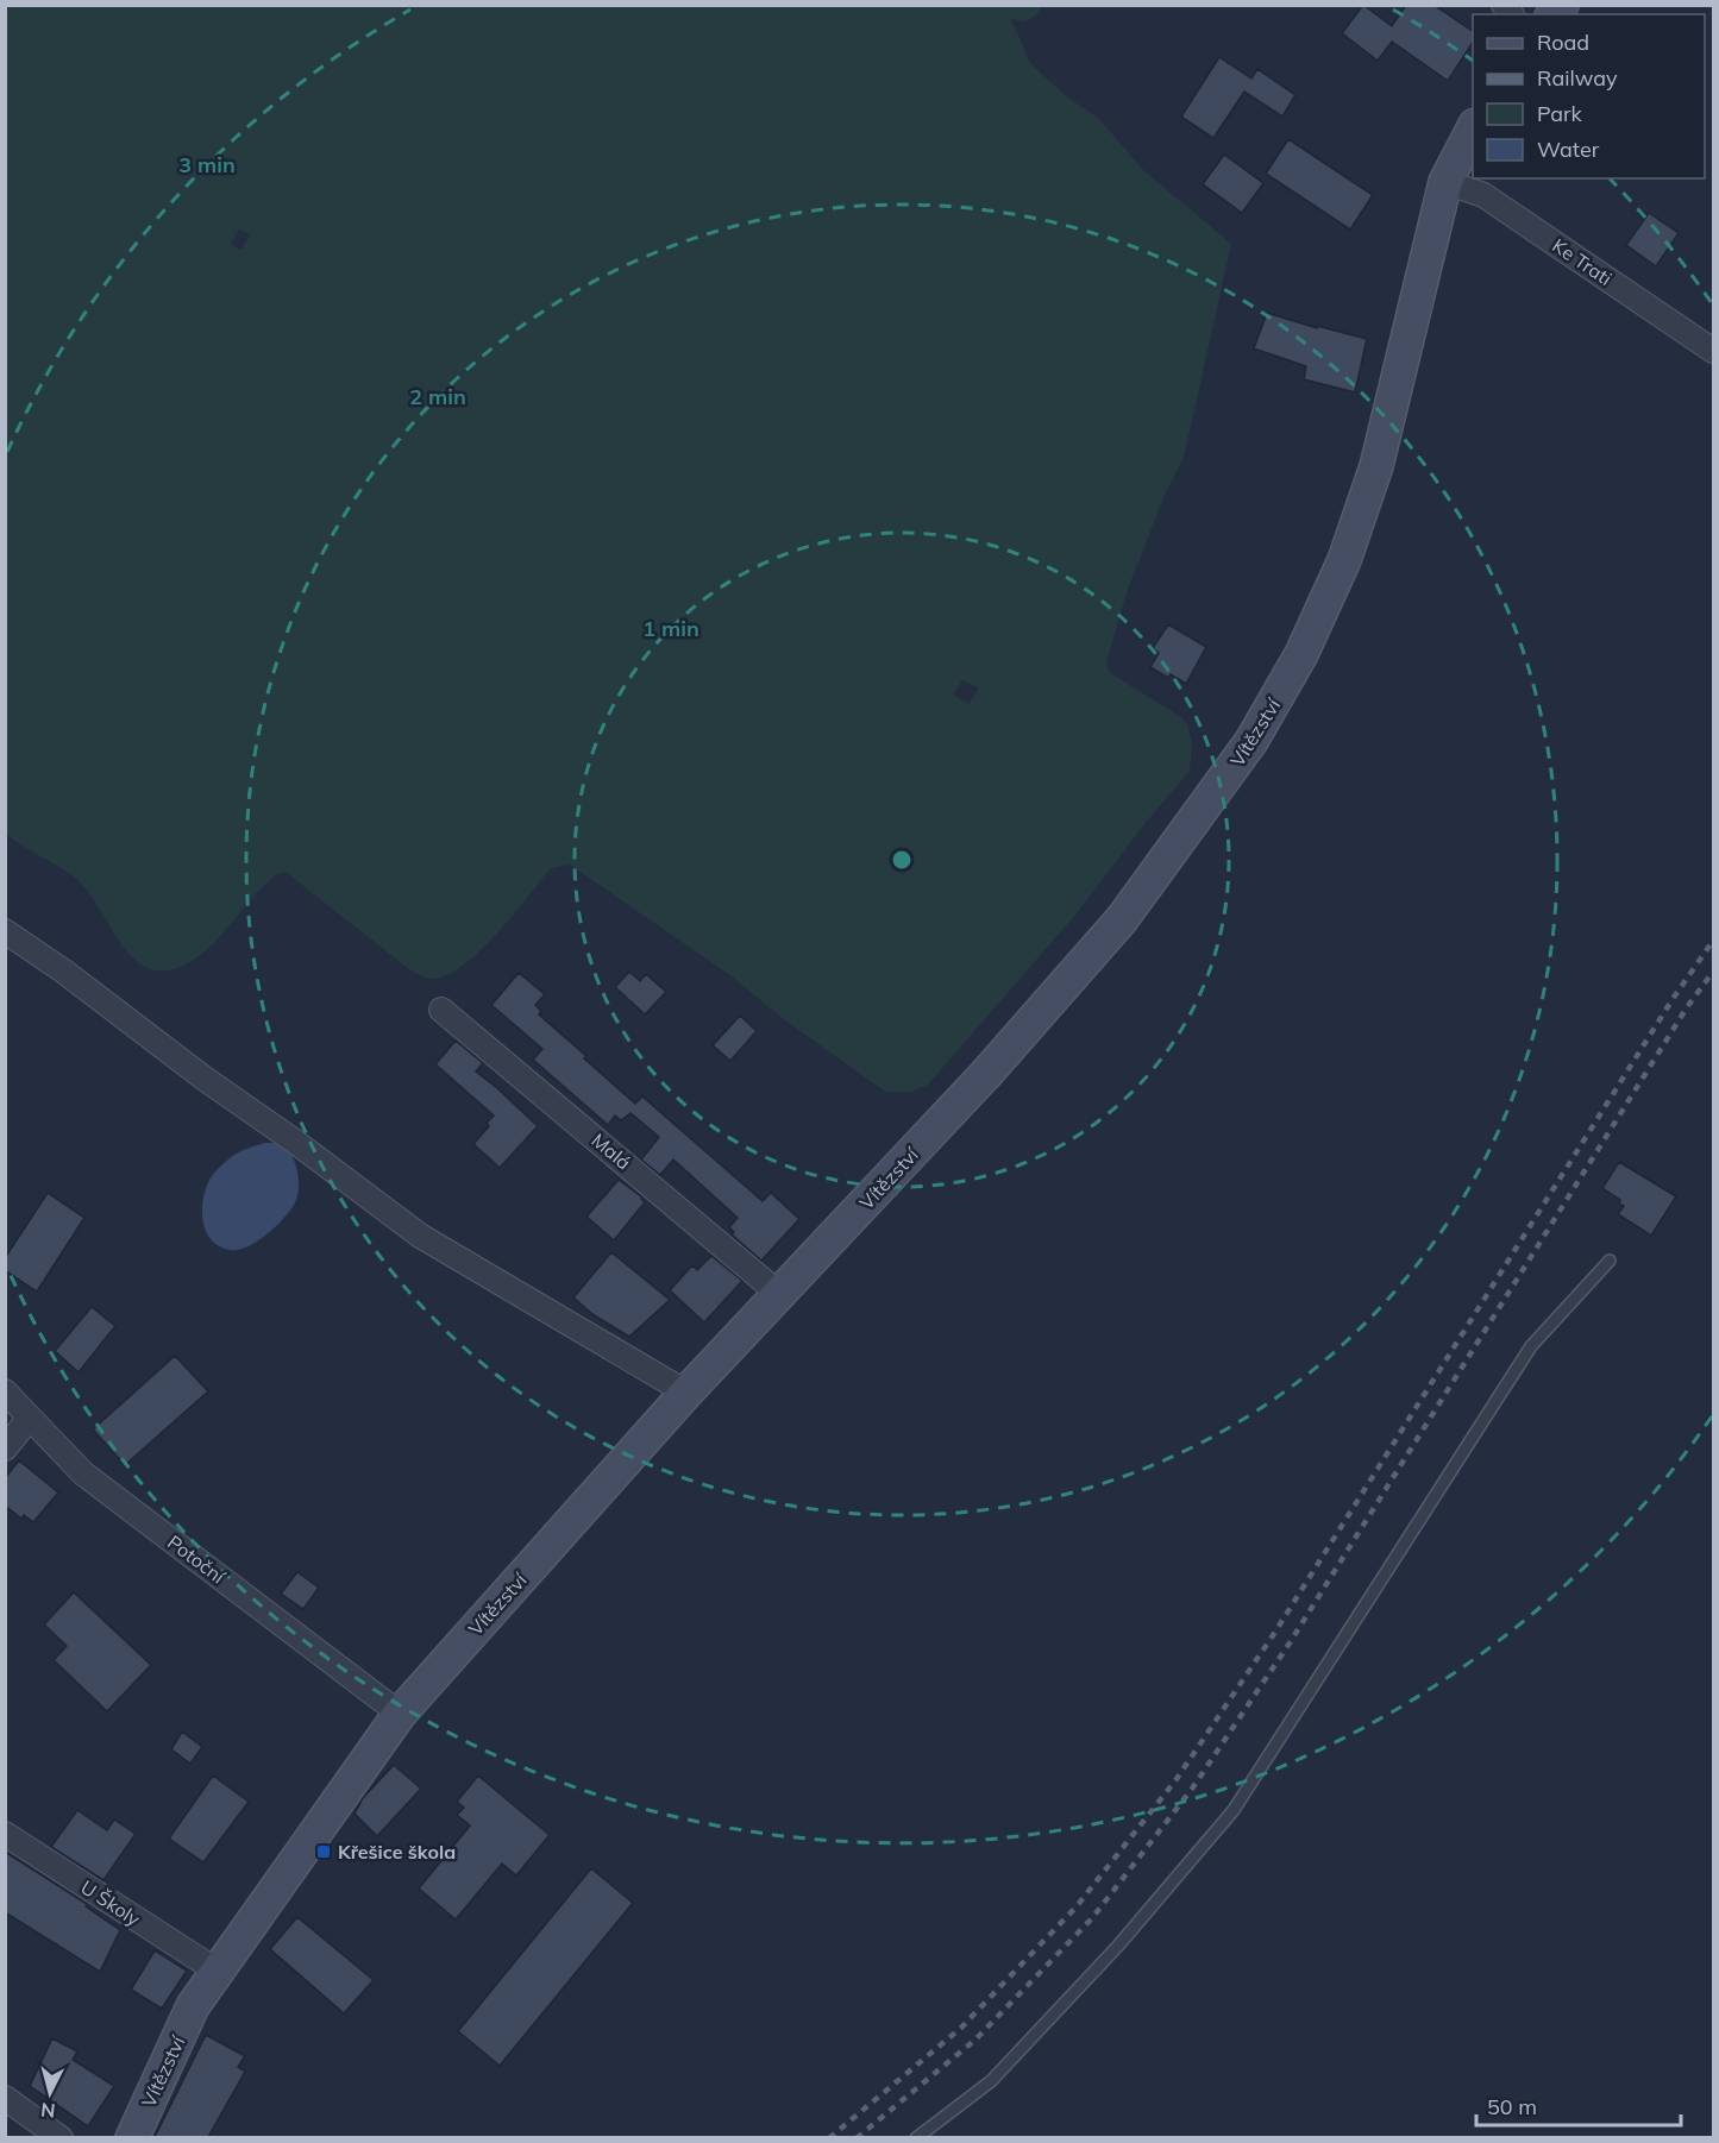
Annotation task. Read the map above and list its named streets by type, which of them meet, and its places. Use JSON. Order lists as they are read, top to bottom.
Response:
{
  "streets": {
    "main road": ["Vítězství"],
    "street": [
      "Ke Trati",
      "Malá",
      "Potoční",
      "U Školy"
    ]
  },
  "crossings": [
    ["Ke Trati", "Vítězství"],
    ["Vítězství", "Malá"],
    ["Vítězství", "Potoční"],
    ["Vítězství", "U Školy"]
  ],
  "places": {
    "transit": ["Křešice škola"]
  },
  "legend": [
    "Road",
    "Railway",
    "Park",
    "Water"
  ],
  "scale_bar": "50 m",
  "north": "bottom",
  "rings": ["3 min", "2 min", "1 min"]
}
